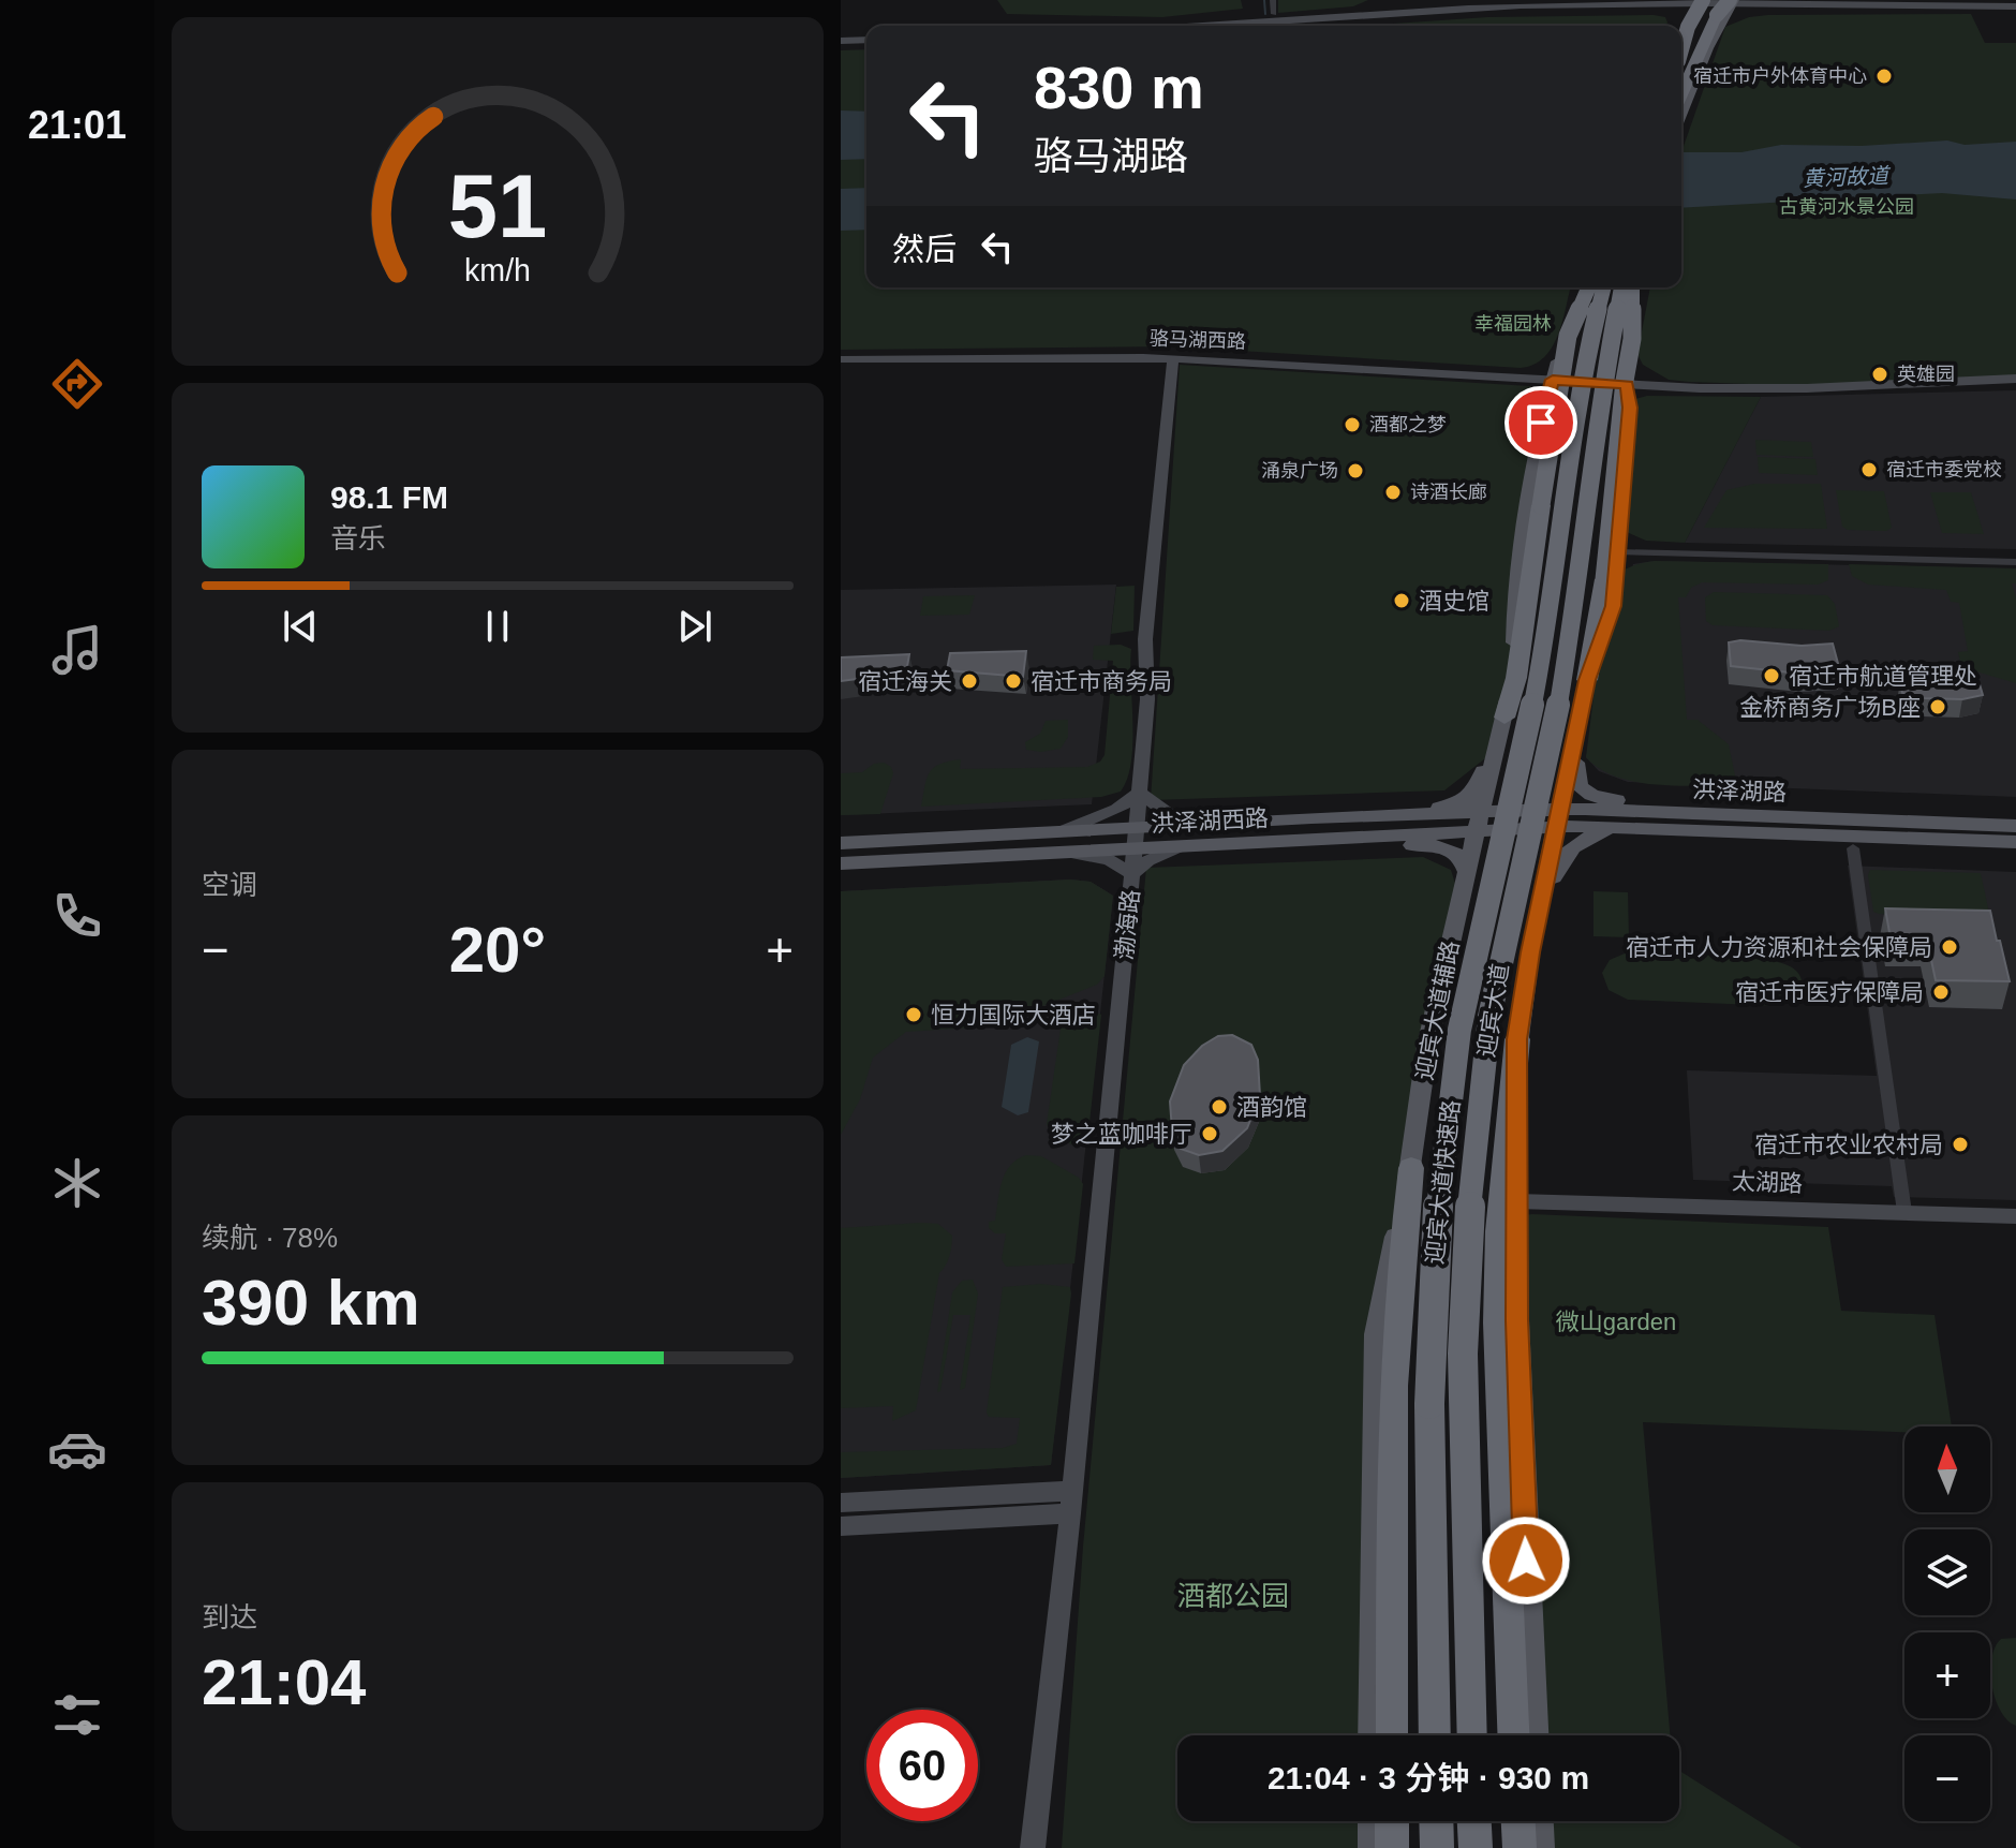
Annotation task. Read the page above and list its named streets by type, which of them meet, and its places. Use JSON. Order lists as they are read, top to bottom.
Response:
{
  "streets": {
    "highway": ["迎宾大道", "迎宾大道快速路"],
    "main road": ["洪泽湖路", "洪泽湖西路", "迎宾大道辅路"],
    "street": ["骆马湖西路", "渤海路", "太湖路"]
  },
  "crossings": [
    ["骆马湖西路", "渤海路"],
    ["骆马湖西路", "迎宾大道辅路"],
    ["洪泽湖路", "洪泽湖西路"],
    ["洪泽湖西路", "渤海路"],
    ["洪泽湖西路", "迎宾大道辅路"]
  ],
  "water": ["黄河故道"],
  "parks": [
    "古黄河水景公园",
    "幸福园林",
    "微山garden",
    "酒都公园"
  ],
  "places": [
    "宿迁市户外体育中心",
    "英雄园",
    "酒都之梦",
    "宿迁市委党校",
    "涌泉广场",
    "诗酒长廊",
    "酒史馆",
    "宿迁市航道管理处",
    "宿迁海关",
    "宿迁市商务局",
    "金桥商务广场B座",
    "宿迁市人力资源和社会保障局",
    "宿迁市医疗保障局",
    "恒力国际大酒店",
    "酒韵馆",
    "梦之蓝咖啡厅",
    "宿迁市农业农村局"
  ],
  "north": "top",
  "page": {
    "tabs": "21:01",
    "turn": ["830 m", "骆马湖路"],
    "then": "然后",
    "song": ["98.1 FM", "音乐"],
    "tile": [
      "空调",
      ["续航 · 78%", "390 km"],
      ["到达", "21:04"]
    ],
    "heat": ["−", "20°", "+"],
    "map_buttons": ["+", "−"],
    "limit": "60",
    "trip": "21:04 · 3 分钟 · 930 m",
    "gauge": ["51", "km/h"]
  }
}
